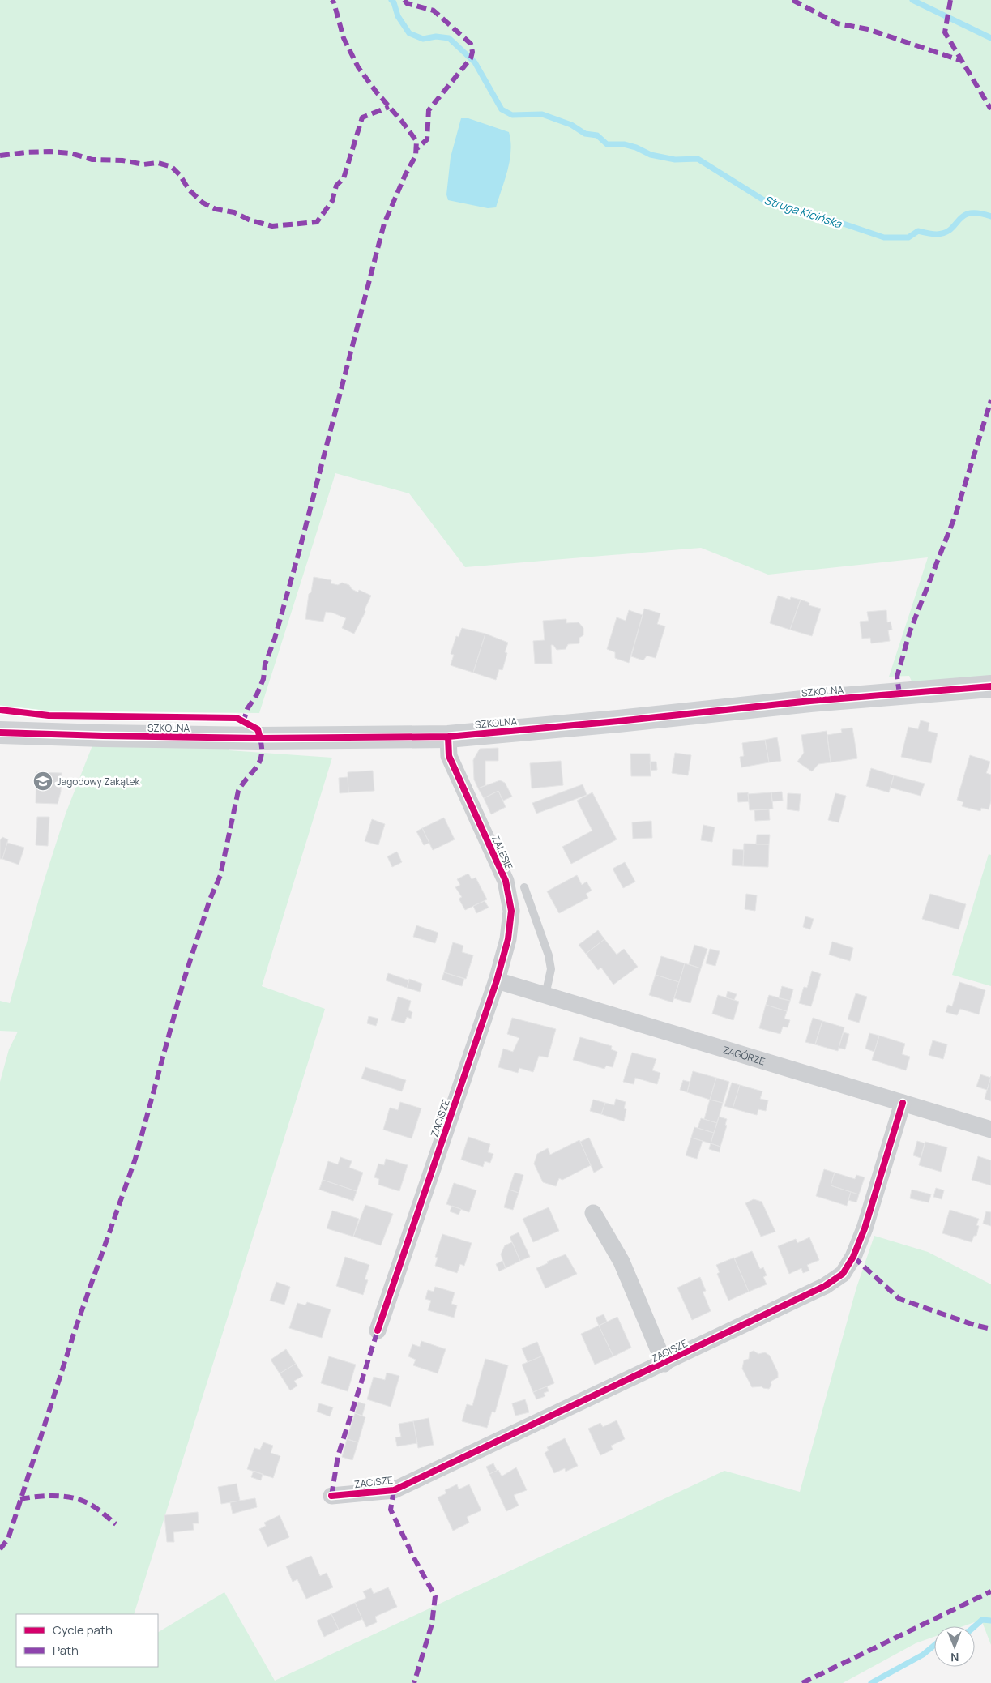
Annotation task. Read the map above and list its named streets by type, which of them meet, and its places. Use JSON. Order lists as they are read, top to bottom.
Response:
{
  "streets": {
    "street": [
      "SZKOLNA",
      "ZALESIE",
      "ZAGÓRZE",
      "ZACISZE"
    ]
  },
  "crossings": [
    ["SZKOLNA", "ZALESIE"],
    ["ZALESIE", "ZAGÓRZE"],
    ["ZALESIE", "ZACISZE"],
    ["ZAGÓRZE", "ZACISZE"]
  ],
  "water": ["Struga Kicińska"],
  "places": {
    "school or university": ["Jagodowy Zakątek"]
  },
  "legend": ["Cycle path", "Path"],
  "north": "bottom"
}
